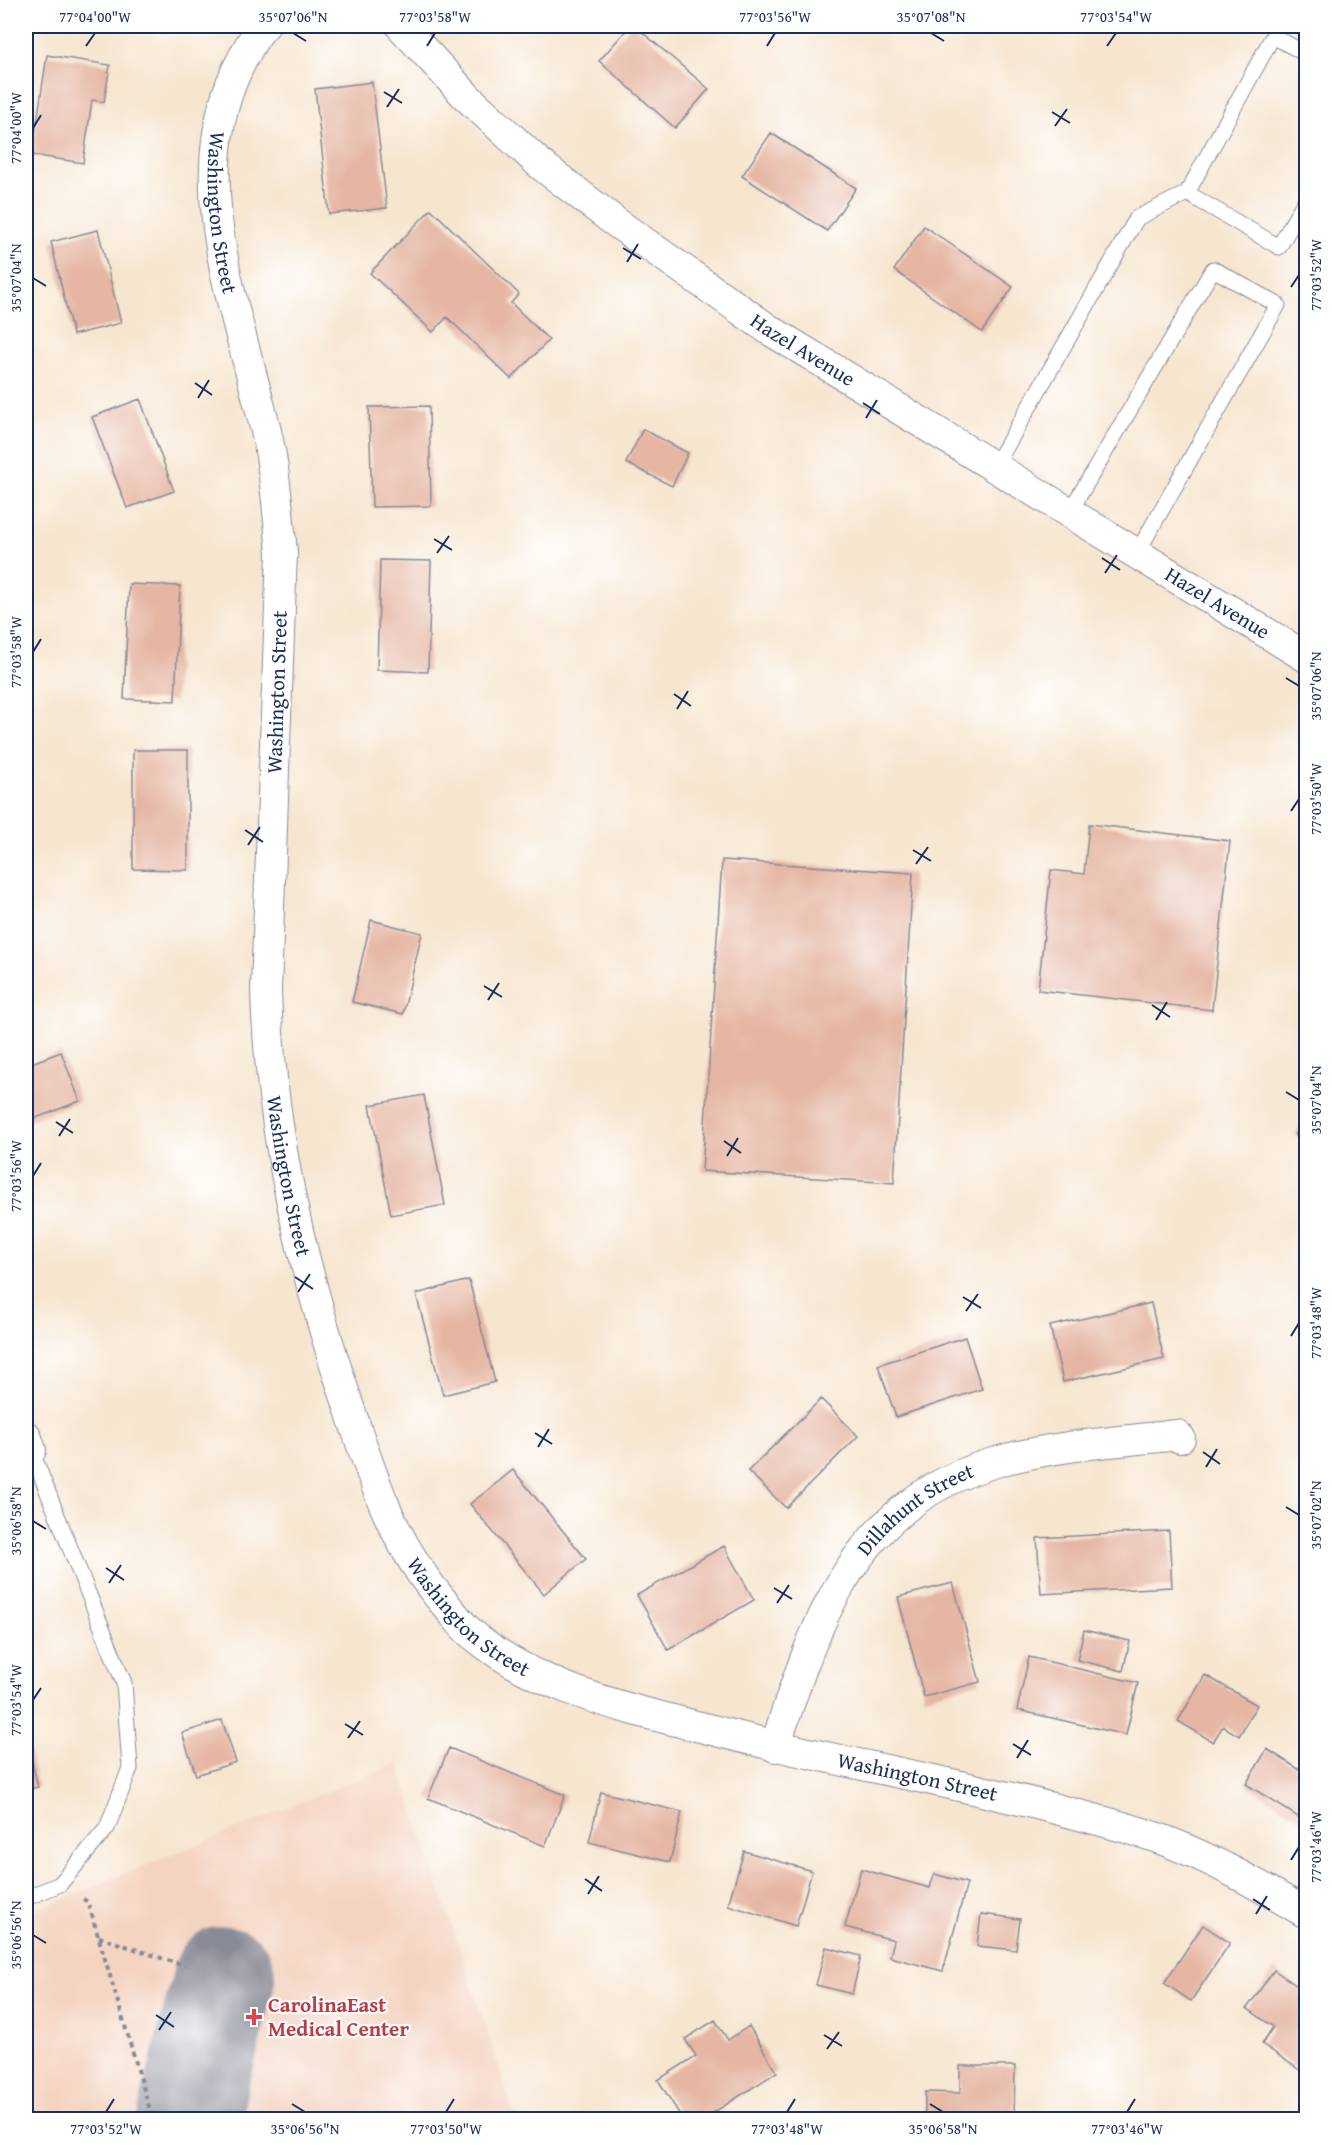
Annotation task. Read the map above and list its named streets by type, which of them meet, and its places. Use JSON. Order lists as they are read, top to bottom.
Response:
{
  "streets": {
    "street": ["Washington Street", "Hazel Avenue", "Dillahunt Street"]
  },
  "crossings": [
    ["Washington Street", "Dillahunt Street"]
  ],
  "places": {
    "health": ["CarolinaEast Medical Center"]
  },
  "coordinates": [
    "77°04'00\"W",
    "35°07'06\"N",
    "77°03'58\"W",
    "77°03'56\"W",
    "35°07'08\"N",
    "77°03'54\"W",
    "77°03'52\"W",
    "35°07'04\"N",
    "77°03'50\"W",
    "77°03'48\"W",
    "35°07'02\"N",
    "35°06'58\"N",
    "77°03'46\"W",
    "35°06'56\"N"
  ]
}
